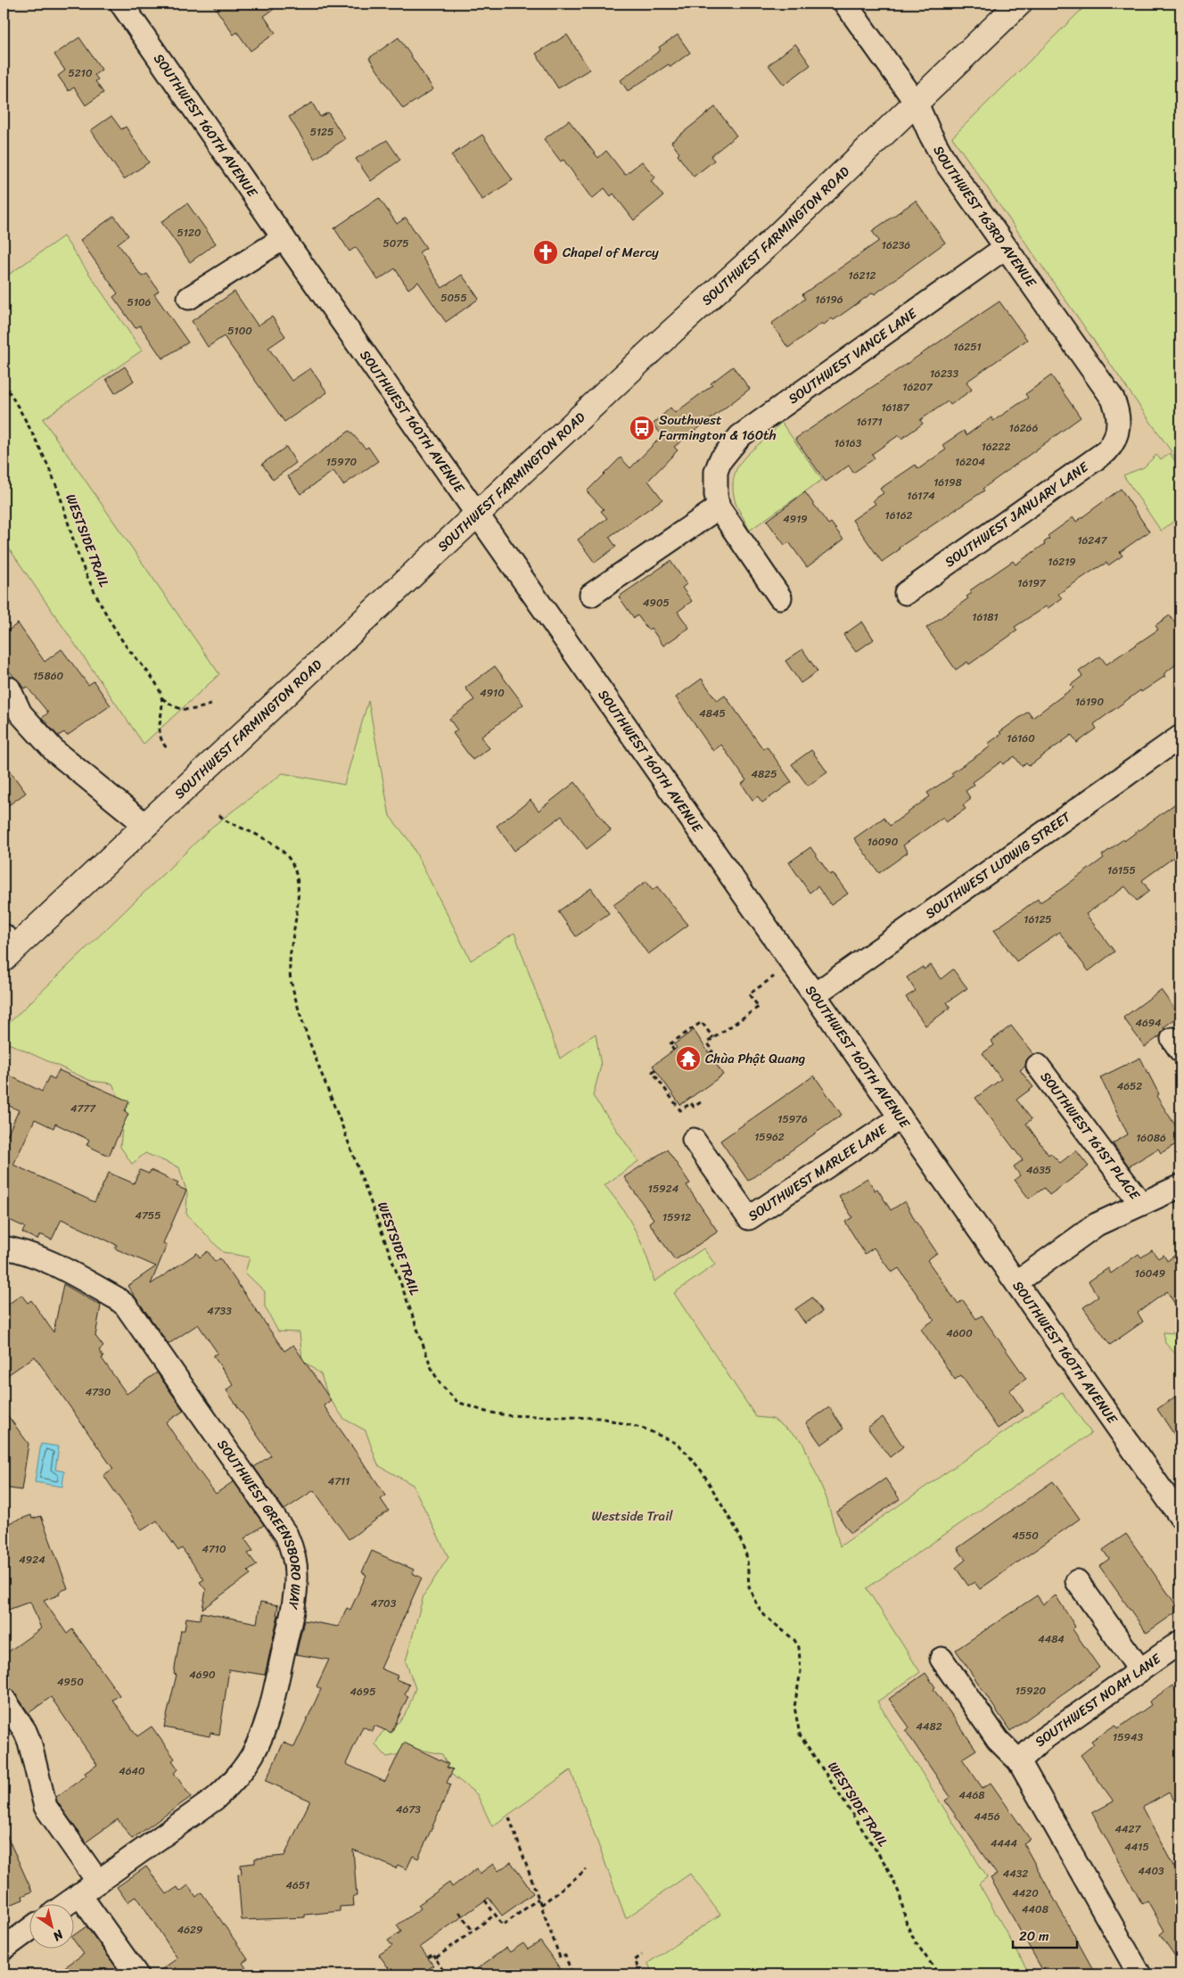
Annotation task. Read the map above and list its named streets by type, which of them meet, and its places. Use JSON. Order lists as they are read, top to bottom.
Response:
{
  "streets": {
    "main road": ["SOUTHWEST FARMINGTON ROAD"],
    "street": [
      "SOUTHWEST 160TH AVENUE",
      "SOUTHWEST 163RD AVENUE",
      "SOUTHWEST VANCE LANE",
      "SOUTHWEST JANUARY LANE",
      "SOUTHWEST LUDWIG STREET",
      "SOUTHWEST 161ST PLACE",
      "SOUTHWEST MARLEE LANE",
      "SOUTHWEST GREENSBORO WAY",
      "SOUTHWEST NOAH LANE"
    ],
    "path": ["WESTSIDE TRAIL"]
  },
  "crossings": [
    ["SOUTHWEST 160TH AVENUE", "SOUTHWEST FARMINGTON ROAD"],
    ["SOUTHWEST 160TH AVENUE", "SOUTHWEST LUDWIG STREET"],
    ["SOUTHWEST 160TH AVENUE", "SOUTHWEST MARLEE LANE"],
    ["SOUTHWEST 163RD AVENUE", "SOUTHWEST FARMINGTON ROAD"],
    ["SOUTHWEST 163RD AVENUE", "SOUTHWEST VANCE LANE"],
    ["SOUTHWEST 163RD AVENUE", "SOUTHWEST JANUARY LANE"]
  ],
  "parks": ["Westside Trail"],
  "places": {
    "church": ["Chapel of Mercy"],
    "bus stop": ["Southwest Farmington & 160th"],
    "temple": ["Chùa Phật Quang"]
  },
  "house_numbers": [
    "5210",
    "5125",
    "5120",
    "5075",
    "16236",
    "16212",
    "5055",
    "16196",
    "5106",
    "5100",
    "16251",
    "16233",
    "16207",
    "16187",
    "16171",
    "16266",
    "16163",
    "16222",
    "15970",
    "16204",
    "16198",
    "16174",
    "16162",
    "4919",
    "16247",
    "16219",
    "16197",
    "4905",
    "16181",
    "15860",
    "4910",
    "16190",
    "4845",
    "16160",
    "4825",
    "16090",
    "16155",
    "16125",
    "4694",
    "4652",
    "4777",
    "15976",
    "15962",
    "16086",
    "4635",
    "15924",
    "4755",
    "15912",
    "16049",
    "4733",
    "4600",
    "4730",
    "4711",
    "4550",
    "4710",
    "4924",
    "4703",
    "4484",
    "4690",
    "4950",
    "15920",
    "4695",
    "4482",
    "15943",
    "4640",
    "4468",
    "4673",
    "4456",
    "4427",
    "4444",
    "4415",
    "4403",
    "4432",
    "4651",
    "4420",
    "4408",
    "4629"
  ],
  "scale_bar": "20 m",
  "north": "bottom right"
}
